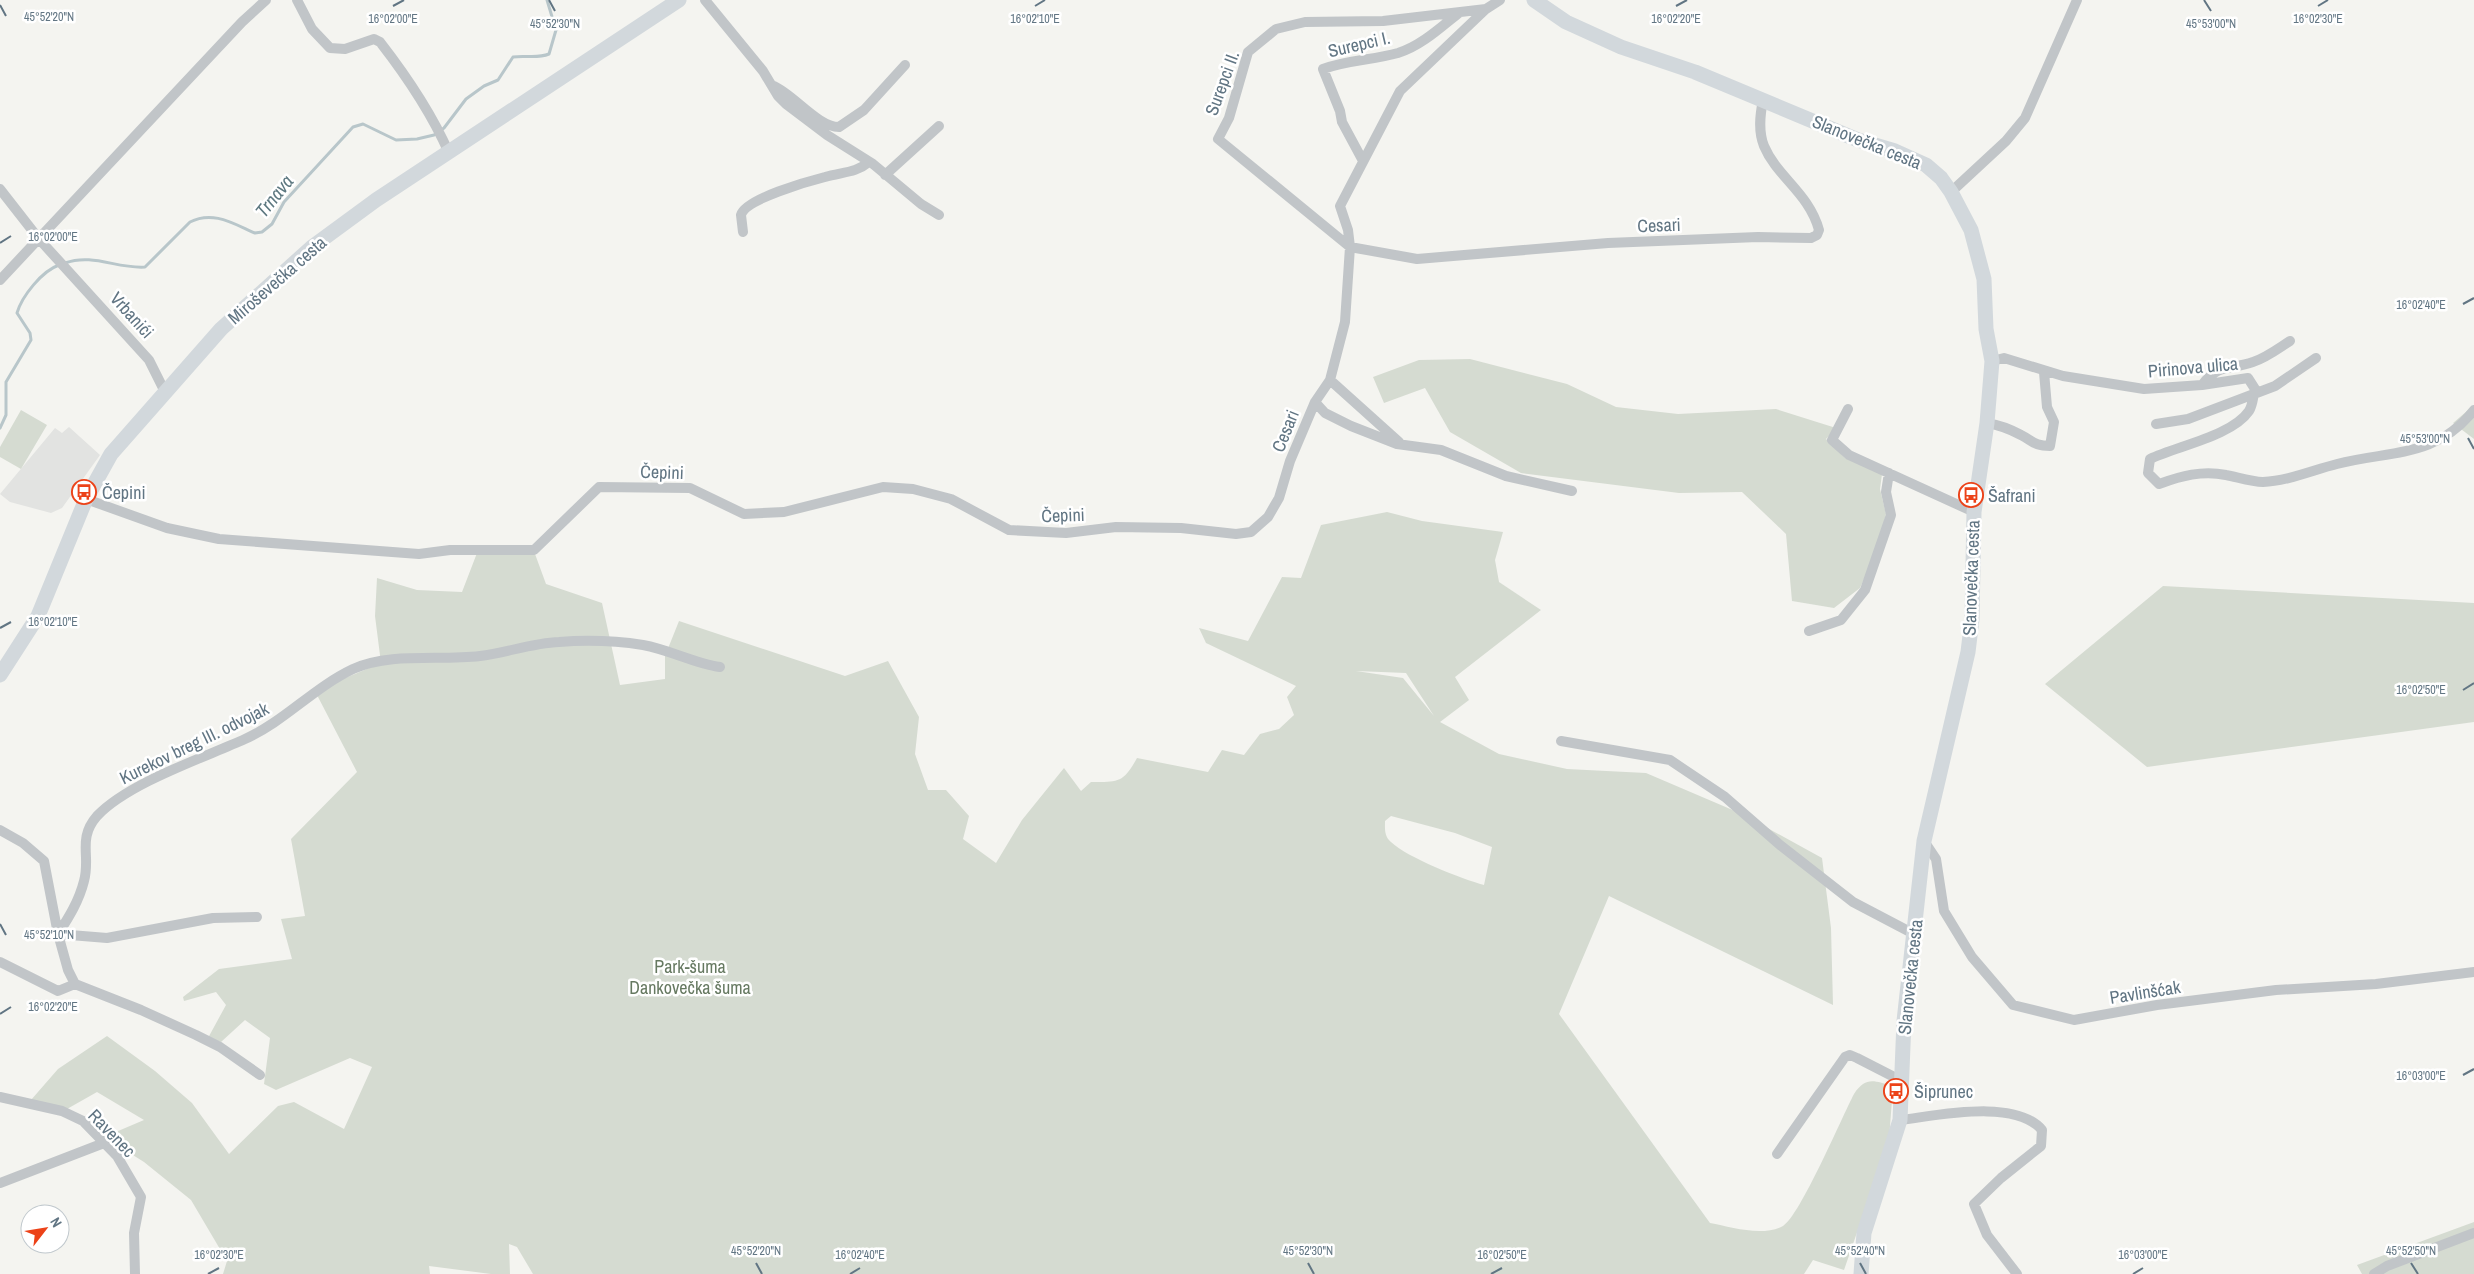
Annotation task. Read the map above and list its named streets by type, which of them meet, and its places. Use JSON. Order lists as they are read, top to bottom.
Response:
{
  "streets": {
    "street": [
      "Surepci I.",
      "Surepci II.",
      "Slanovečka cesta",
      "Cesari",
      "Miroševečka cesta",
      "Vrbanići",
      "Pirinova ulica",
      "Čepini",
      "Kurekov breg III. odvojak",
      "Pavlinšćak",
      "Ravenec"
    ]
  },
  "crossings": [
    ["Surepci I.", "Surepci II."],
    ["Surepci I.", "Cesari"],
    ["Surepci II.", "Cesari"],
    ["Slanovečka cesta", "Cesari"],
    ["Slanovečka cesta", "Pirinova ulica"],
    ["Slanovečka cesta", "Pavlinšćak"],
    ["Cesari", "Čepini"],
    ["Miroševečka cesta", "Vrbanići"],
    ["Miroševečka cesta", "Čepini"]
  ],
  "water": ["Trnava"],
  "parks": ["Park-šuma Dankovečka šuma"],
  "places": {
    "bus stop": ["Čepini", "Šafrani", "Šiprunec"]
  },
  "north": "top right",
  "coordinates": [
    "45°52'20\"N",
    "16°02'00\"E",
    "16°02'10\"E",
    "16°02'20\"E",
    "16°02'30\"E",
    "45°52'30\"N",
    "45°53'00\"N",
    "16°02'40\"E",
    "16°02'50\"E",
    "45°52'10\"N",
    "16°03'00\"E",
    "45°52'40\"N",
    "45°52'50\"N"
  ]
}
